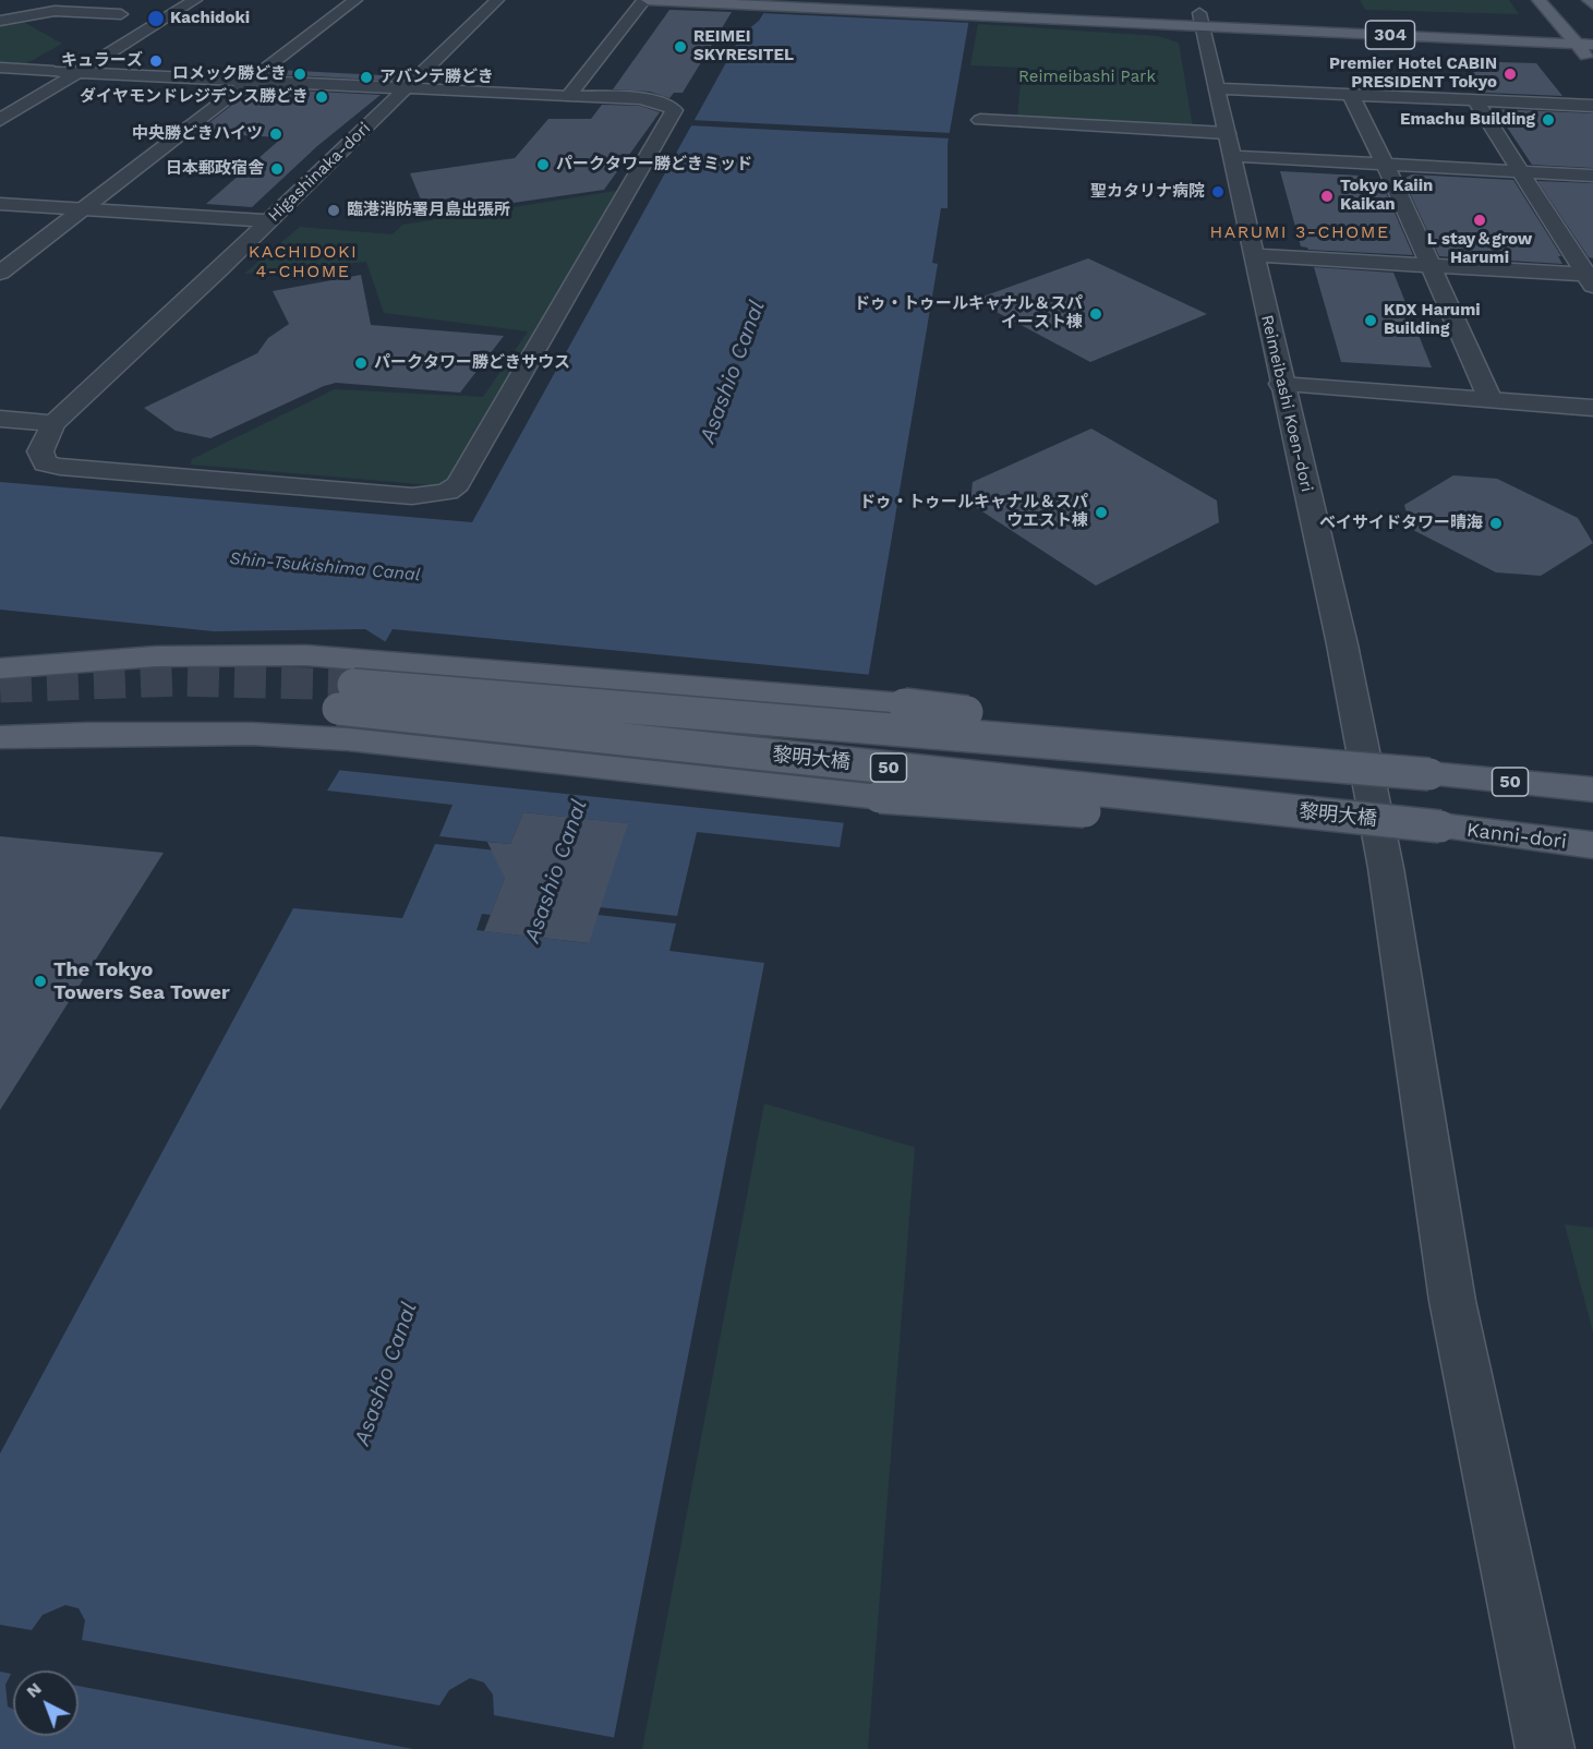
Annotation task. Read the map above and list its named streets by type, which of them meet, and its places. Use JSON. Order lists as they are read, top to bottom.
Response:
{
  "streets": {
    "main road": [
      "304",
      "黎明大橋",
      "50",
      "Kanni-dori"
    ],
    "street": ["Higashinaka-dori", "Reimeibashi Koen-dori"]
  },
  "crossings": [
    ["304", "Reimeibashi Koen-dori"],
    ["黎明大橋", "50"],
    ["黎明大橋", "Kanni-dori"],
    ["50", "Kanni-dori"]
  ],
  "districts": ["HARUMI 3-CHOME", "KACHIDOKI 4-CHOME"],
  "water": ["Asashio Canal", "Shin-Tsukishima Canal"],
  "parks": ["Reimeibashi Park"],
  "places": [
    "Kachidoki",
    "REIMEI SKYRESITEL",
    "キュラーズ",
    "ロメック勝どき",
    "Premier Hotel CABIN PRESIDENT Tokyo",
    "アバンテ勝どき",
    "ダイヤモンドレジデンス勝どき",
    "Emachu Building",
    "中央勝どきハイツ",
    "パークタワー勝どきミッド",
    "日本郵政宿舎",
    "聖カタリナ病院",
    "Tokyo Kaiin Kaikan",
    "臨港消防署月島出張所",
    "L stay＆grow Harumi",
    "ドゥ・トゥールキャナル＆スパ イースト棟",
    "KDX Harumi Building",
    "パークタワー勝どきサウス",
    "ドゥ・トゥールキャナル＆スパ ウエスト棟",
    "ベイサイドタワー晴海",
    "The Tokyo Towers Sea Tower"
  ],
  "north": "top left"
}
